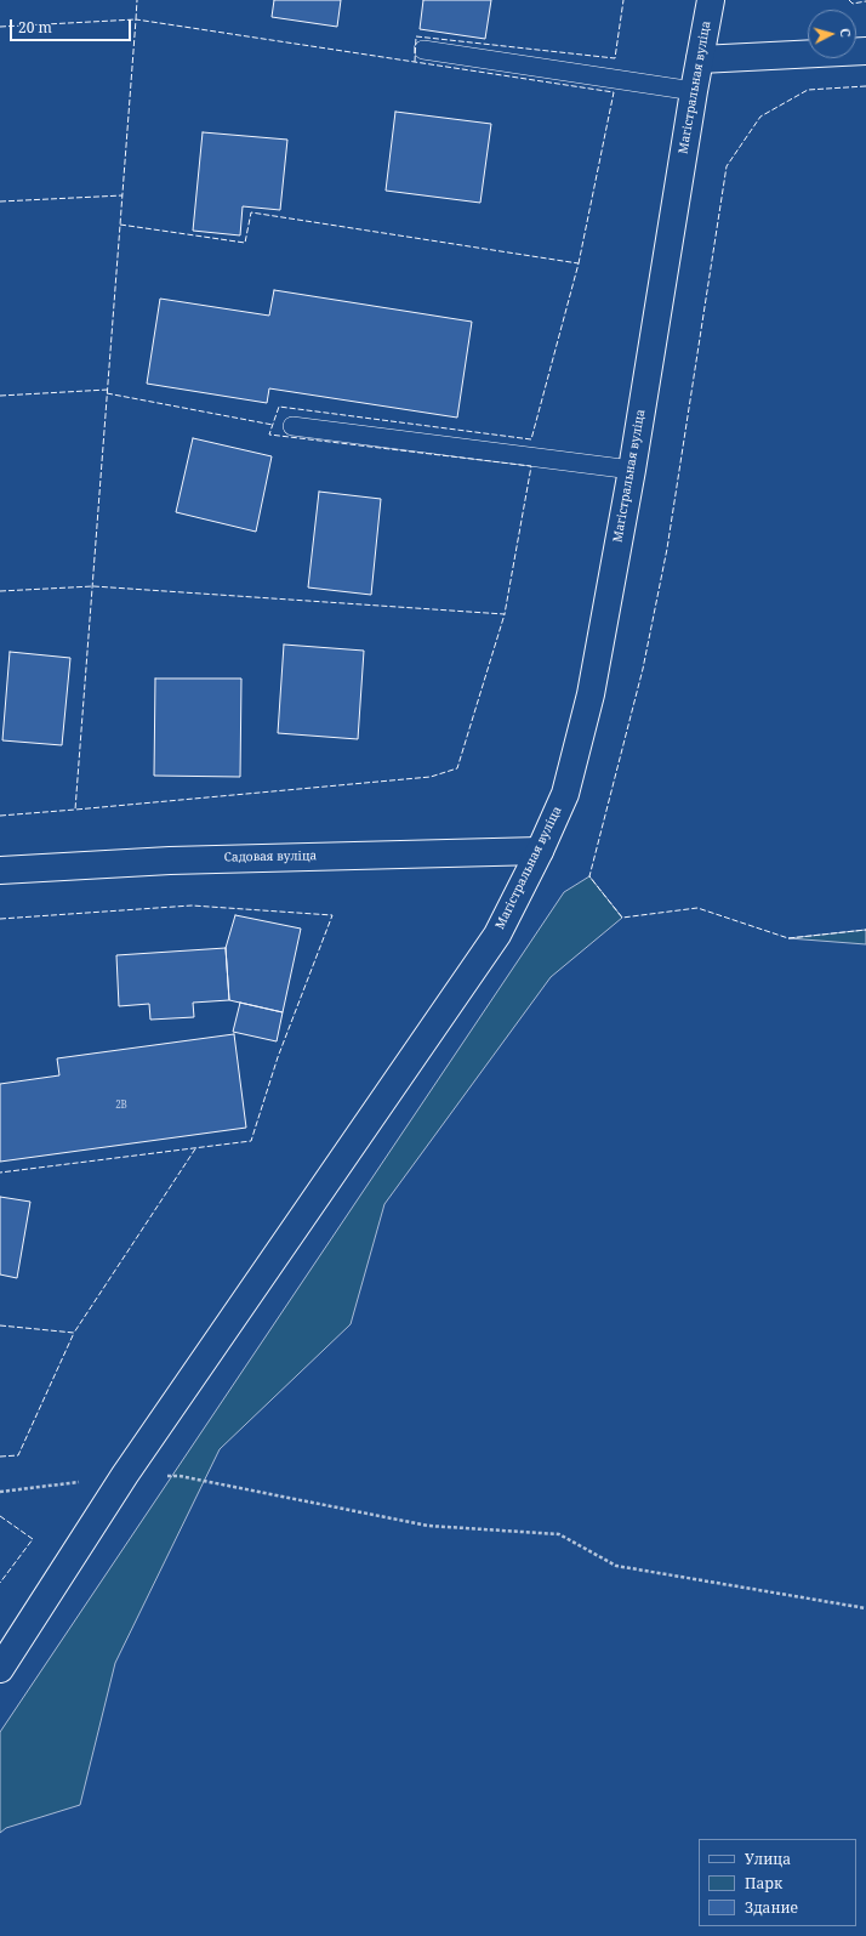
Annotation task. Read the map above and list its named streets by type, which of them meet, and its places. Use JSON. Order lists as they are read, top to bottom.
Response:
{
  "streets": {
    "street": ["Магістральная вуліца", "Садовая вуліца"]
  },
  "crossings": [
    ["Магістральная вуліца", "Садовая вуліца"]
  ],
  "house_numbers": ["2В"],
  "legend": ["Улица", "Парк", "Здание"],
  "scale_bar": "20 m",
  "north": "right"
}
